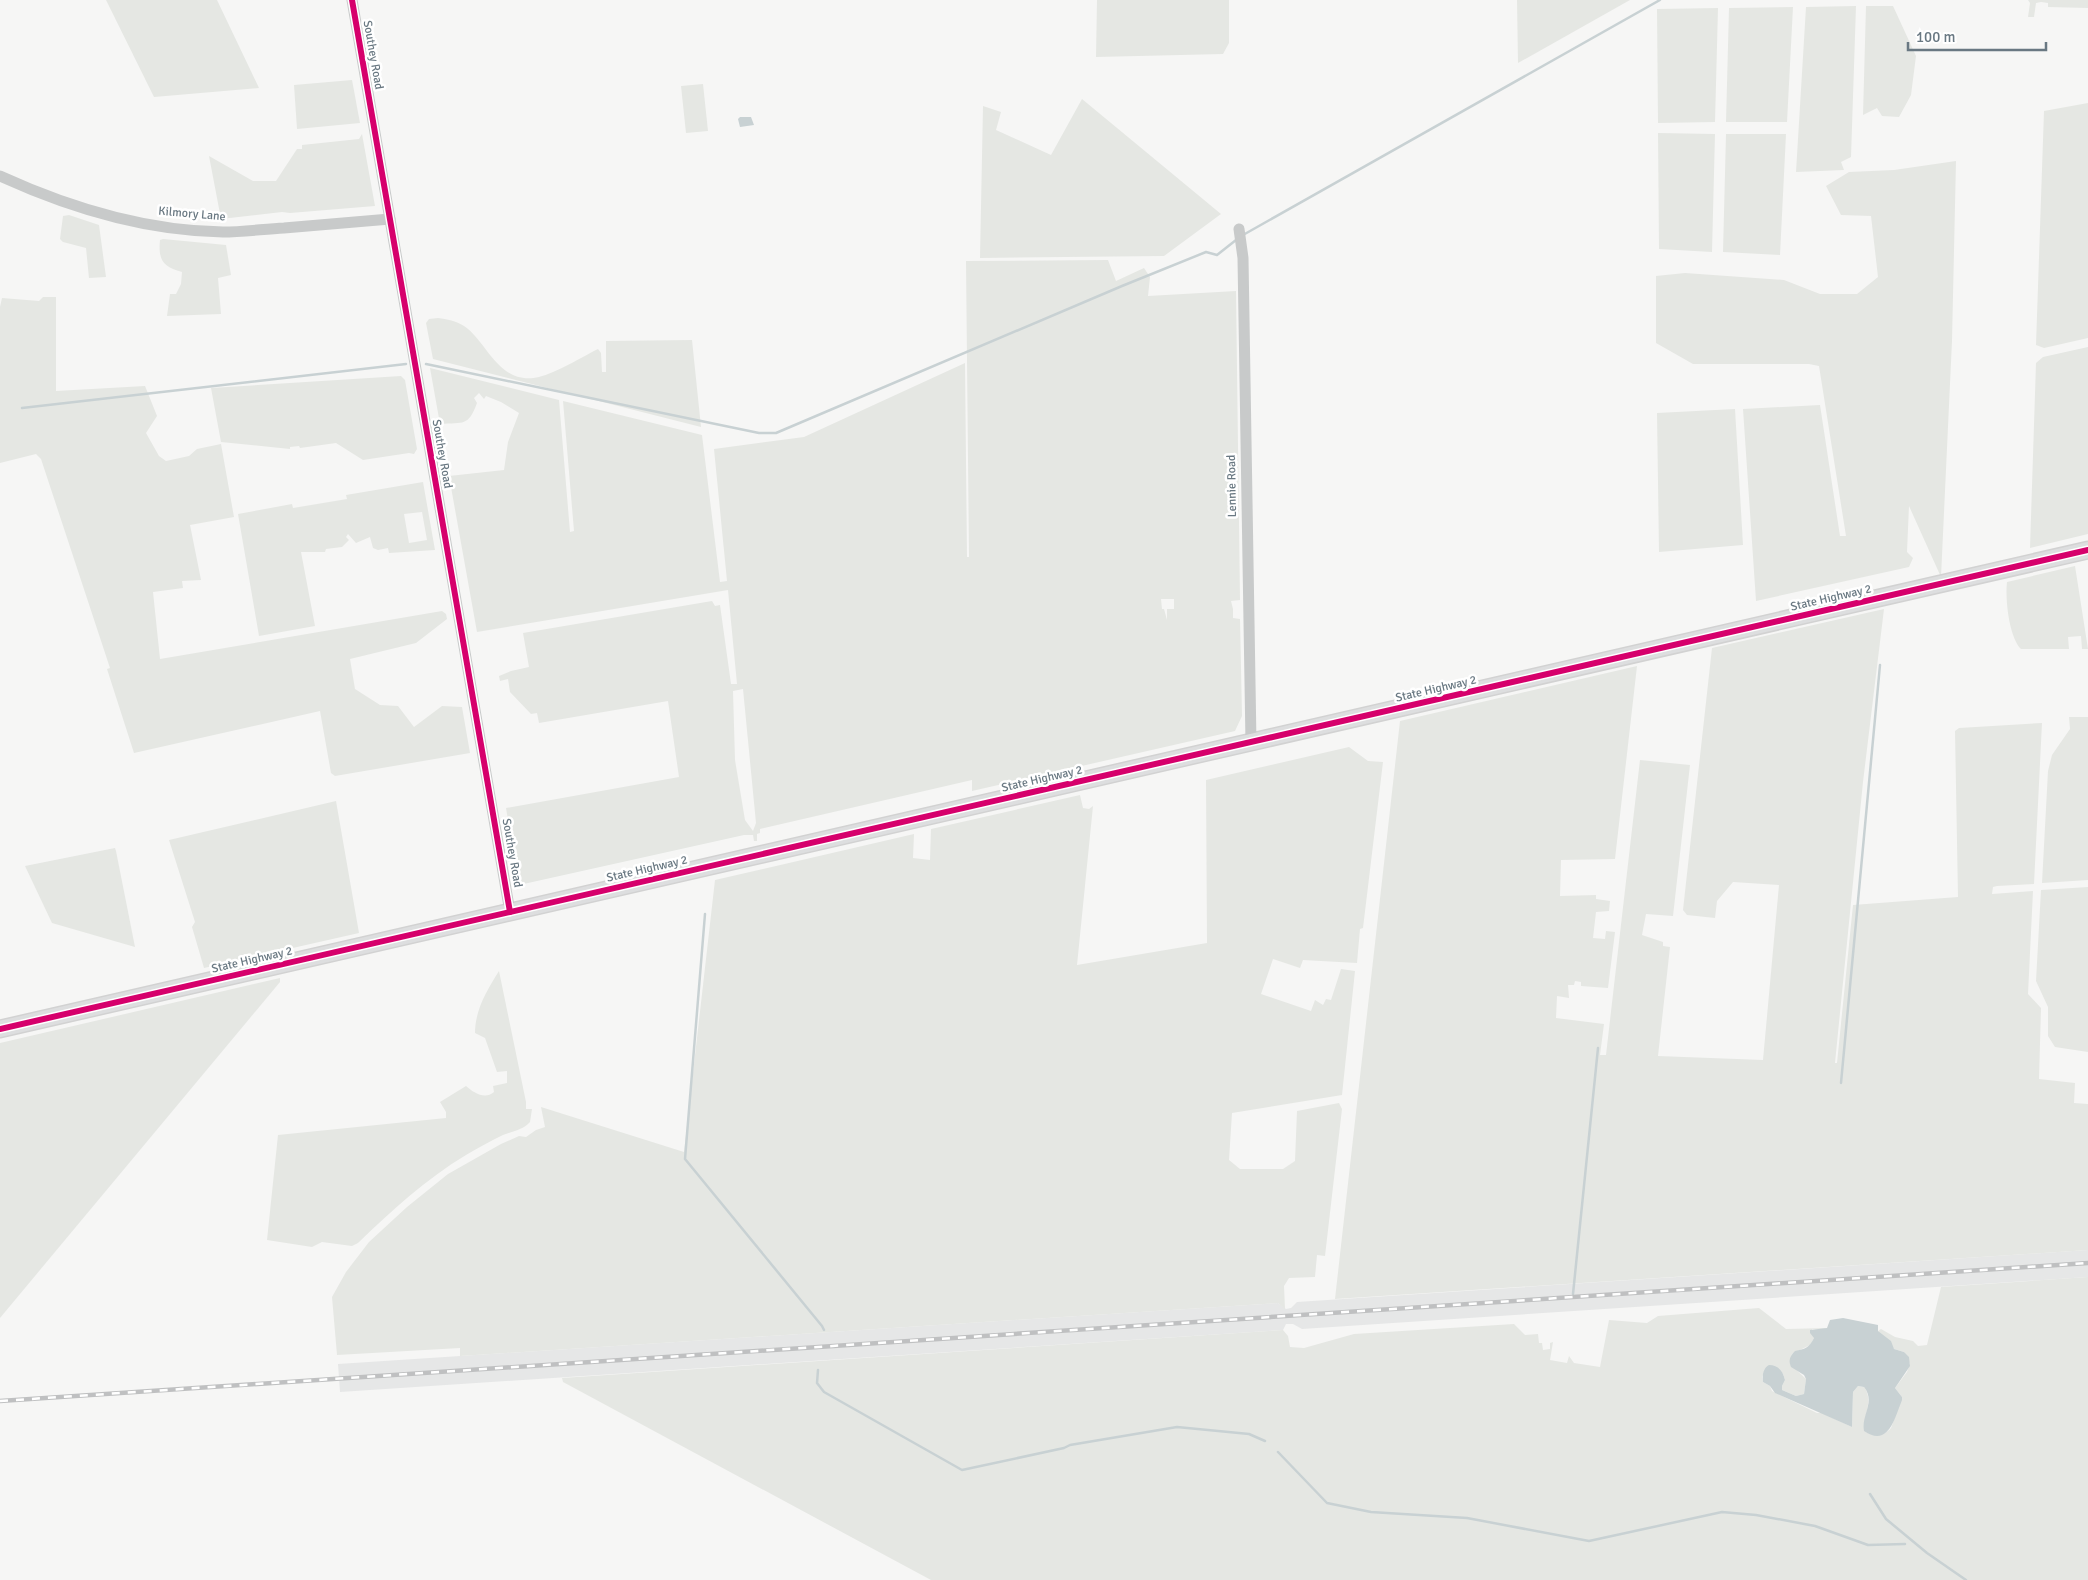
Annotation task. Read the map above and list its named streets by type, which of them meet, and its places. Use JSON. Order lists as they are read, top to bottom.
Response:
{
  "streets": {
    "highway": ["State Highway 2"],
    "street": ["Southey Road", "Kilmory Lane", "Lennie Road"]
  },
  "crossings": [
    ["Southey Road", "Kilmory Lane"],
    ["Southey Road", "State Highway 2"],
    ["Lennie Road", "State Highway 2"]
  ],
  "scale_bar": "100 m"
}
